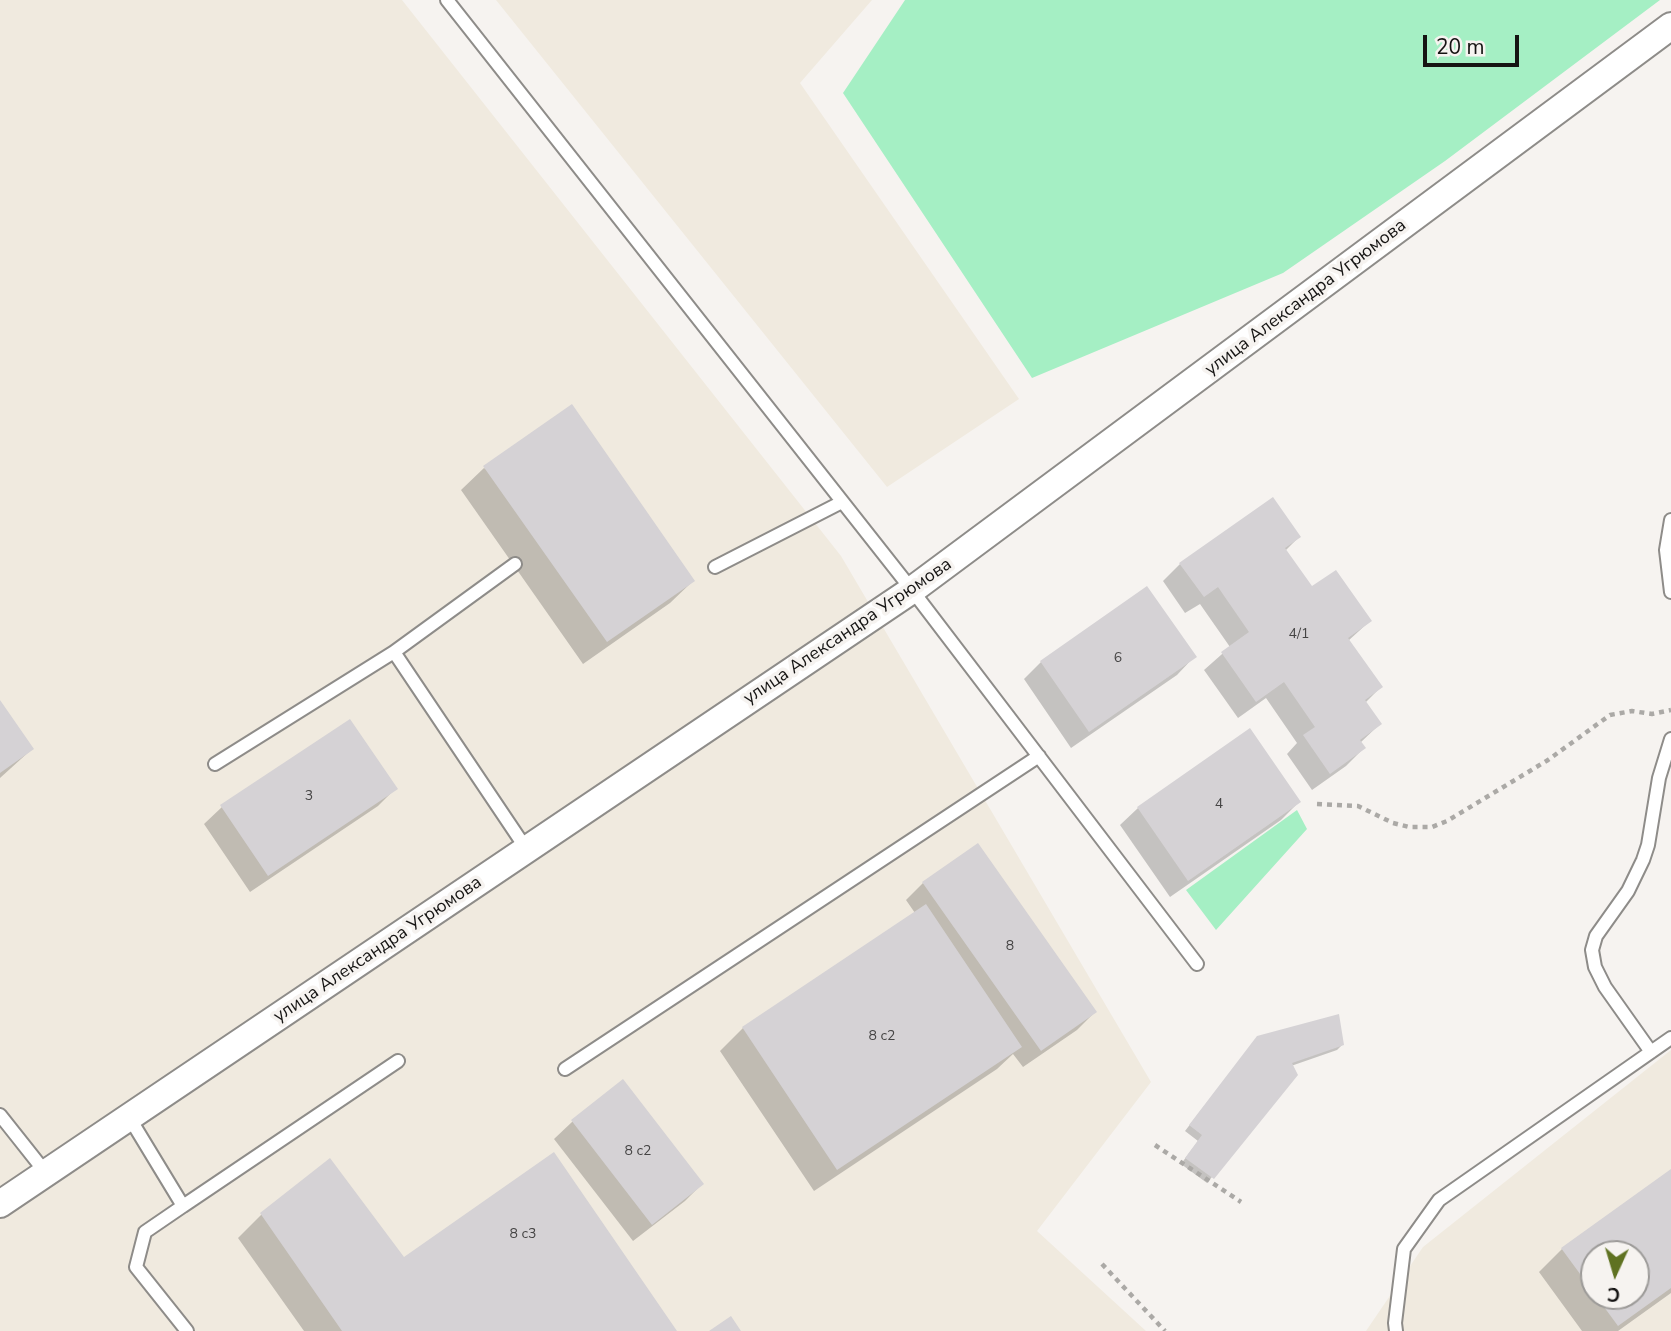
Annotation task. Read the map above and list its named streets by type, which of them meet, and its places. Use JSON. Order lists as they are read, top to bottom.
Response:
{
  "streets": {
    "street": ["улица Александра Угрюмова"]
  },
  "house_numbers": [
    "4/1",
    "6",
    "3",
    "4",
    "8",
    "8 с2",
    "8 с2",
    "8 с3"
  ],
  "scale_bar": "20 m",
  "north": "bottom"
}
